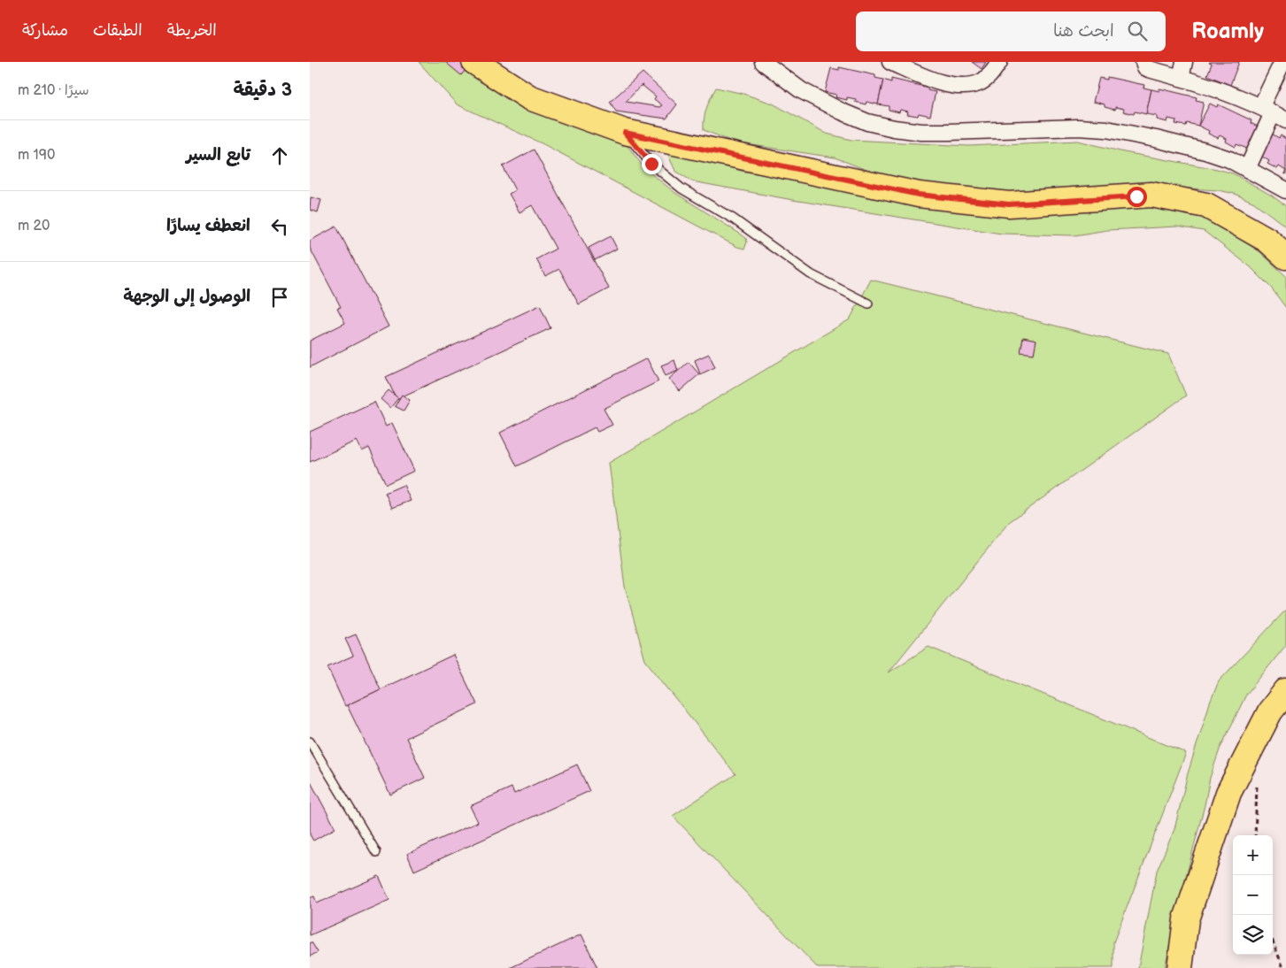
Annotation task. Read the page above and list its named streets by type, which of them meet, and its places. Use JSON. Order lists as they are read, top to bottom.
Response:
{
  "page": {
    "header": "Roamly",
    "search": "ابحث هنا",
    "nav": ["الخريطة", "الطبقات", "مشاركة"],
    "heading": ["3 دقيقة", "سيرًا · 210 m"],
    "list": [
      ["تابع السير", "190 m"],
      ["انعطف يسارًا", "20 m"],
      "الوصول إلى الوجهة"
    ],
    "map_buttons": ["+", "−"]
  }
}
